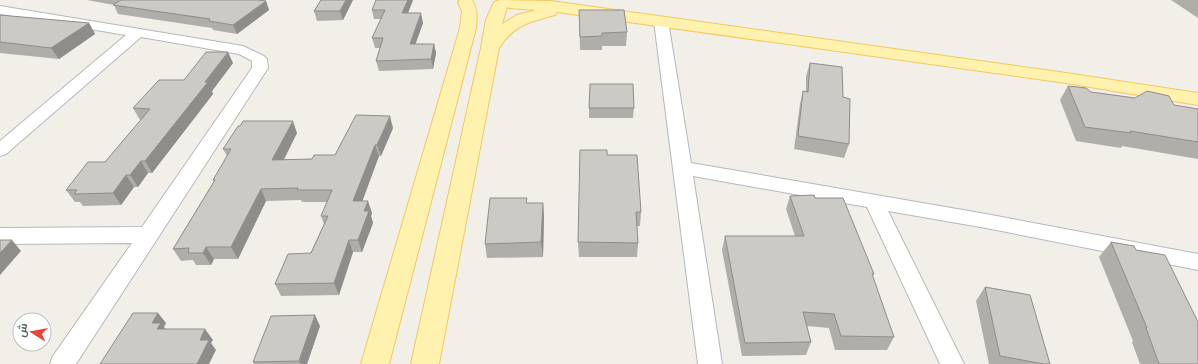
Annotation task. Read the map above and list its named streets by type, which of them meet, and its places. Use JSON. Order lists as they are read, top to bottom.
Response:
{
  "north": "left"
}
